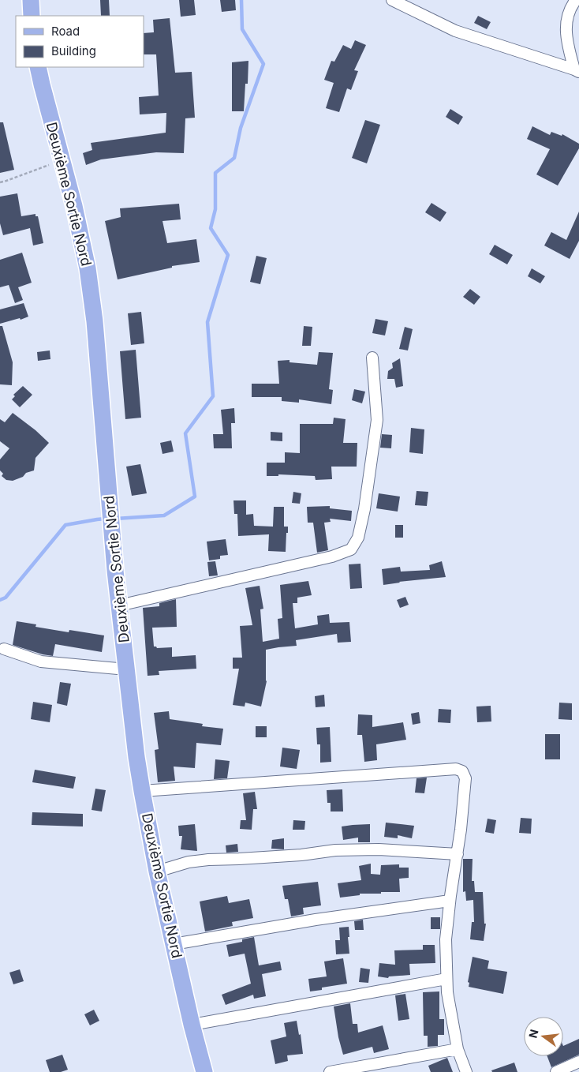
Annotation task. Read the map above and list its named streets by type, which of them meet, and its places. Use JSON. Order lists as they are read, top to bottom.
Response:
{
  "streets": {
    "main road": ["Deuxième Sortie Nord"]
  },
  "legend": ["Road", "Building"],
  "north": "left"
}
